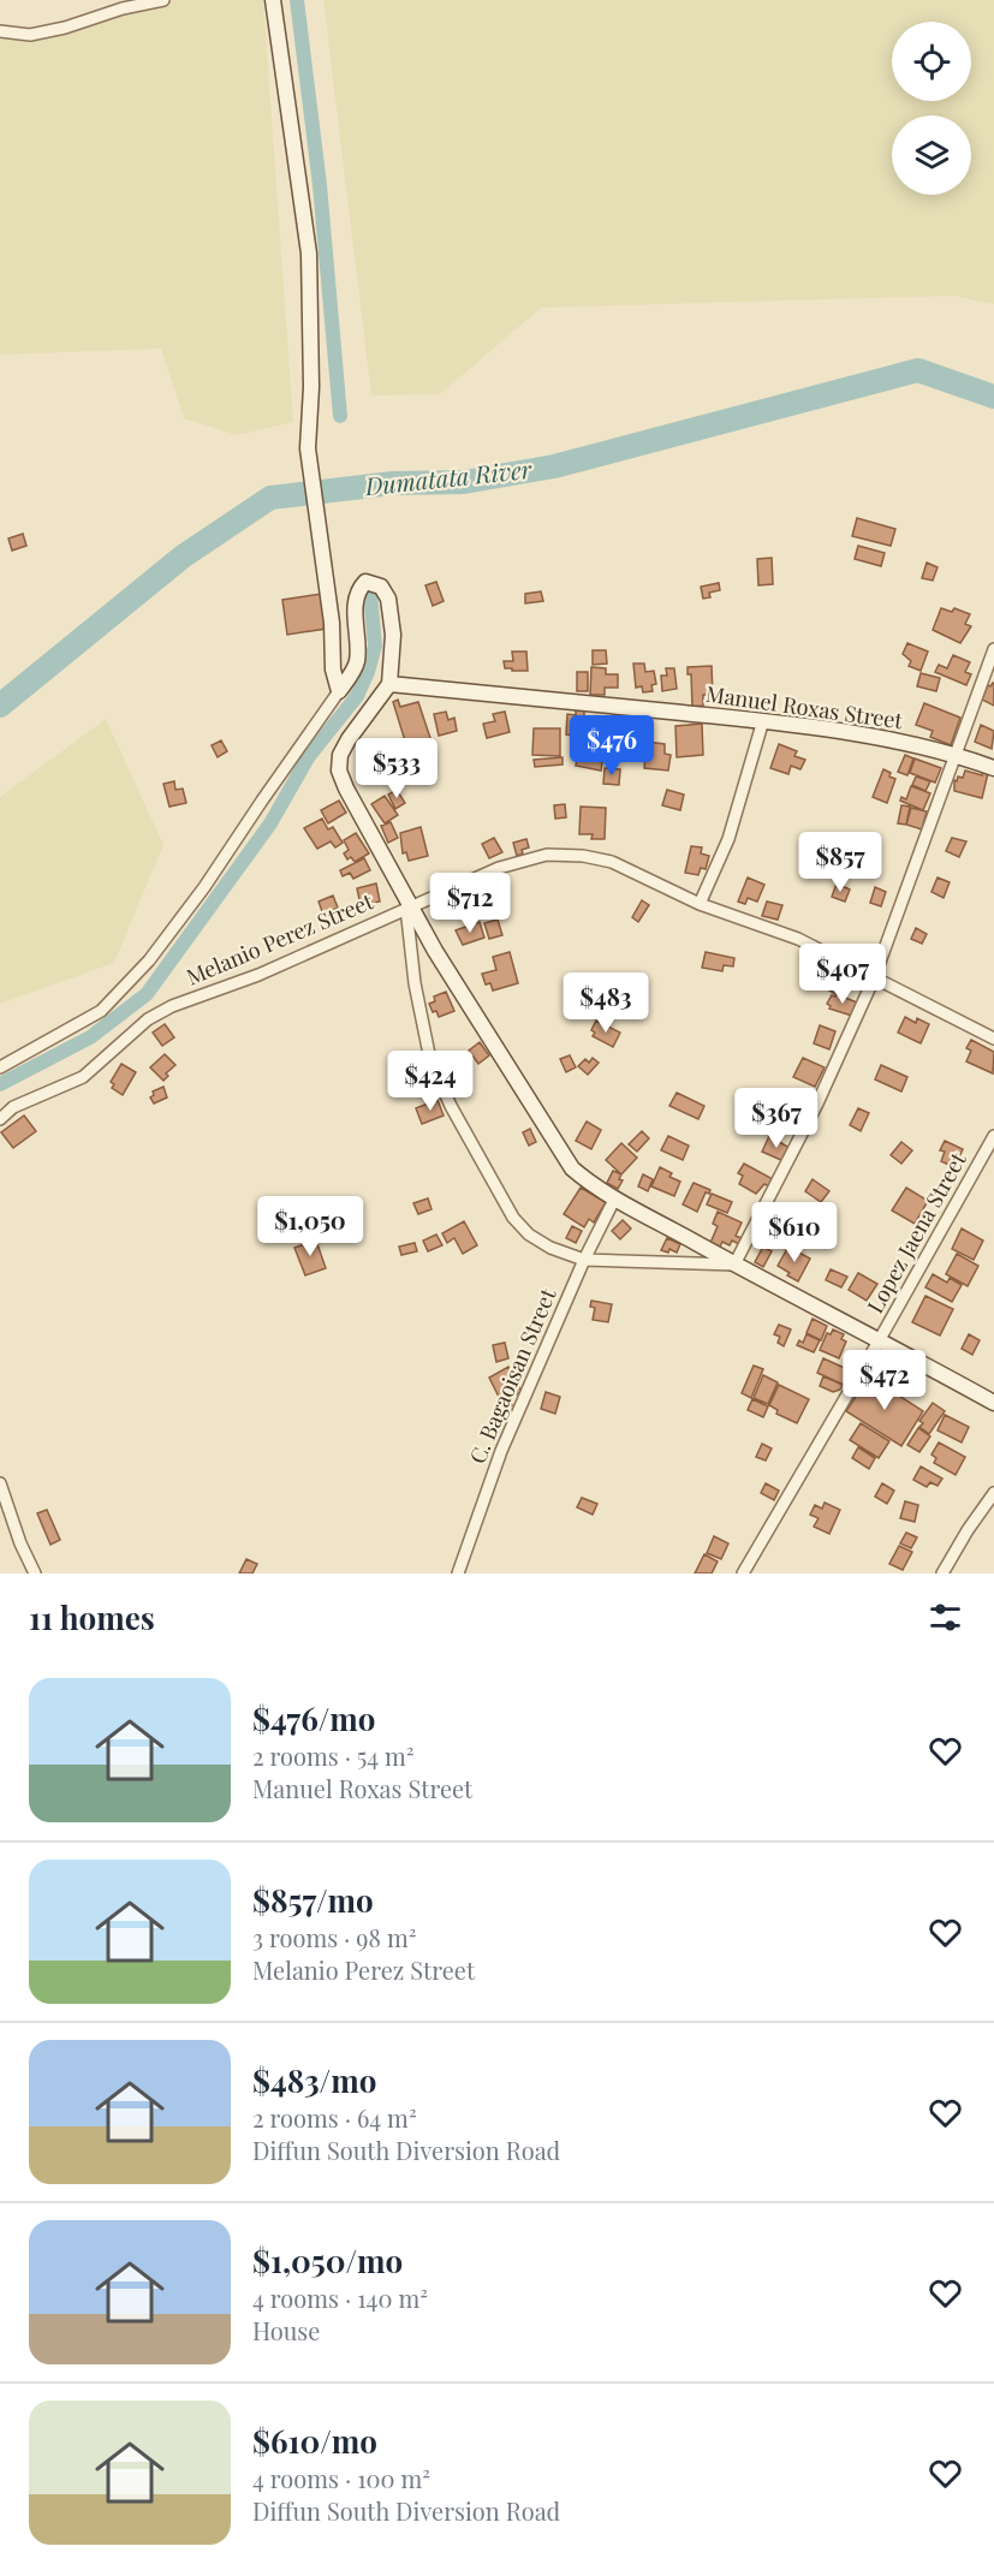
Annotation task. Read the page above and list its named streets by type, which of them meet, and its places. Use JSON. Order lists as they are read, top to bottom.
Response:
{
  "streets": {
    "street": [
      "Manuel Roxas Street",
      "Melanio Perez Street",
      "Lopez Jaena Street",
      "C. Bagaoisan Street"
    ]
  },
  "water": ["Dumatata River"],
  "page": {
    "price": [
      "$476",
      "$533",
      "$857",
      "$712",
      "$407",
      "$483",
      "$424",
      "$367",
      "$1,050",
      "$610",
      "$472"
    ],
    "heading": "11 homes",
    "list": [
      {
        "name": "$476/mo",
        "note": "2 rooms · 54 m² · Manuel Roxas Street"
      },
      {
        "name": "$857/mo",
        "note": "3 rooms · 98 m² · Melanio Perez Street"
      },
      {
        "name": "$483/mo",
        "note": "2 rooms · 64 m² · Diffun South Diversion Road"
      },
      {
        "name": "$1,050/mo",
        "note": "4 rooms · 140 m² · House"
      },
      {
        "name": "$610/mo",
        "note": "4 rooms · 100 m² · Diffun South Diversion Road"
      }
    ]
  }
}
